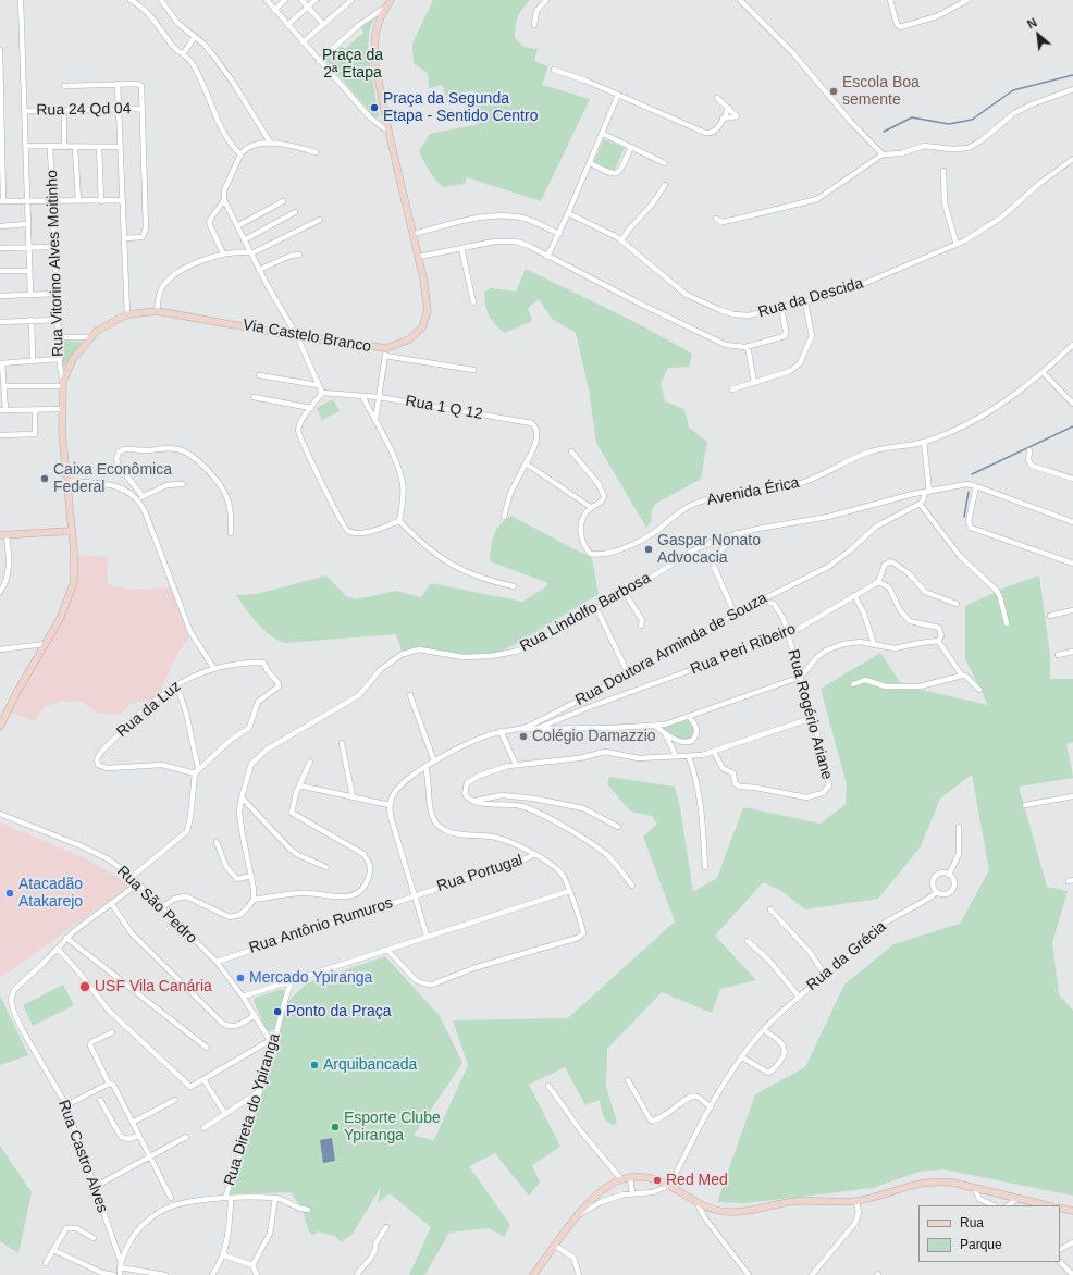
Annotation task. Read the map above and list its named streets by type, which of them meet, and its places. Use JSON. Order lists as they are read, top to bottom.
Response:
{
  "streets": {
    "main road": ["Via Castelo Branco"],
    "street": [
      "Rua 24 Qd 04",
      "Rua Vitorino Alves Moitinho",
      "Rua da Descida",
      "Rua 1 Q 12",
      "Avenida Érica",
      "Rua Lindolfo Barbosa",
      "Rua Doutora Arminda de Souza",
      "Rua Peri Ribeiro",
      "Rua da Luz",
      "Rua Rogério Ariane",
      "Rua Portugal",
      "Rua São Pedro",
      "Rua Antônio Rumuros",
      "Rua da Grécia",
      "Rua Direta do Ypiranga",
      "Rua Castro Alves"
    ]
  },
  "crossings": [
    ["Rua Vitorino Alves Moitinho", "Via Castelo Branco"],
    ["Rua Doutora Arminda de Souza", "Rua Rogério Ariane"],
    ["Rua Peri Ribeiro", "Rua Rogério Ariane"],
    ["Rua Portugal", "Rua Antônio Rumuros"],
    ["Rua São Pedro", "Rua Antônio Rumuros"],
    ["Rua São Pedro", "Rua Direta do Ypiranga"],
    ["Rua São Pedro", "Rua Castro Alves"],
    ["Rua Direta do Ypiranga", "Rua Castro Alves"]
  ],
  "parks": ["Praça da 2ª Etapa"],
  "places": [
    "Escola Boa semente",
    "Praça da Segunda Etapa - Sentido Centro",
    "Caixa Econômica Federal",
    "Gaspar Nonato Advocacia",
    "Colégio Damazzio",
    "Atacadão Atakarejo",
    "Mercado Ypiranga",
    "USF Vila Canária",
    "Ponto da Praça",
    "Arquibancada",
    "Esporte Clube Ypiranga",
    "Red Med"
  ],
  "legend": ["Rua", "Parque"],
  "north": "top left"
}
